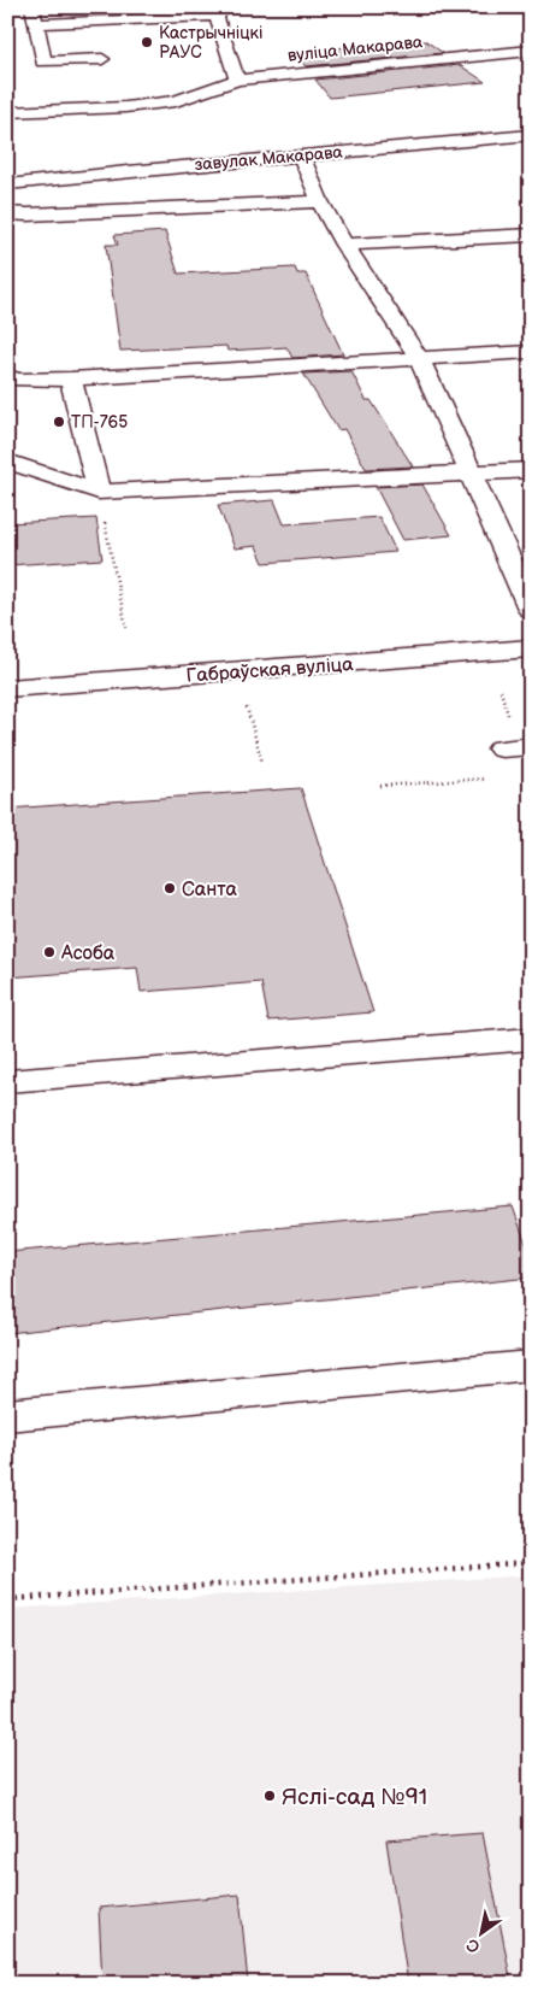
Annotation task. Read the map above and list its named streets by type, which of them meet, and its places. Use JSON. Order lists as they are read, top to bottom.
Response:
{
  "streets": {
    "street": ["вуліца Макарава", "завулак Макарава", "Габраўская вуліца"]
  },
  "places": [
    "Кастрычніцкі РАУС",
    "ТП-765",
    "Санта",
    "Асоба",
    "Яслі-сад №91"
  ],
  "north": "bottom left"
}
